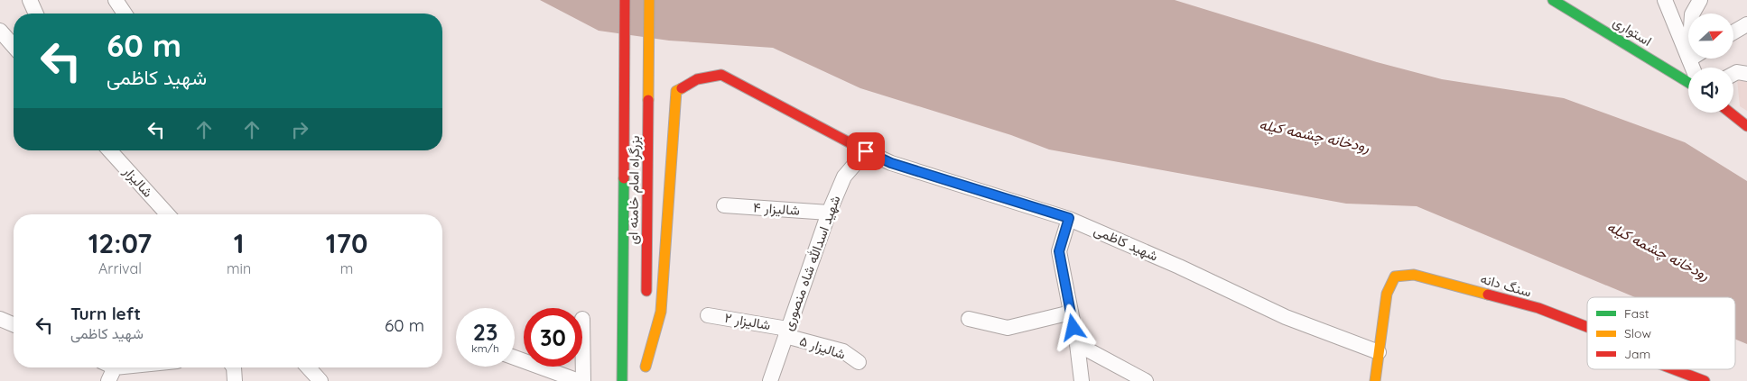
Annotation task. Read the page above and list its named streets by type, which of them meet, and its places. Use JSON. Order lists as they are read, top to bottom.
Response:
{
  "streets": {
    "main road": ["استواری", "بزرگراه امام خامنه ای", "سنگ دانه"],
    "street": [
      "شالیزار",
      "شالیزار ۴",
      "شهید کاظمی",
      "شهید اسدالله شاه منصوری",
      "شالیزار ۲",
      "شالیزار ۵"
    ]
  },
  "crossings": [
    ["شالیزار ۴", "شهید اسدالله شاه منصوری"],
    ["شهید کاظمی", "شهید اسدالله شاه منصوری"],
    ["شهید کاظمی", "سنگ دانه"],
    ["شهید اسدالله شاه منصوری", "شالیزار ۲"],
    ["شهید اسدالله شاه منصوری", "شالیزار ۵"],
    ["شالیزار ۲", "شالیزار ۵"]
  ],
  "water": ["رودخانه چشمه کیله"],
  "legend": ["Fast", "Slow", "Jam"],
  "north": "right",
  "page": {
    "turn": ["60 m", "شهید کاظمی"],
    "eta": [
      "12:07",
      "Arrival",
      "1",
      "min",
      "170",
      "m"
    ],
    "list": [
      {
        "name": "Turn left",
        "note": "شهید کاظمی",
        "value": "60 m"
      }
    ],
    "speed": "23 km/h",
    "limit": "30"
  }
}
